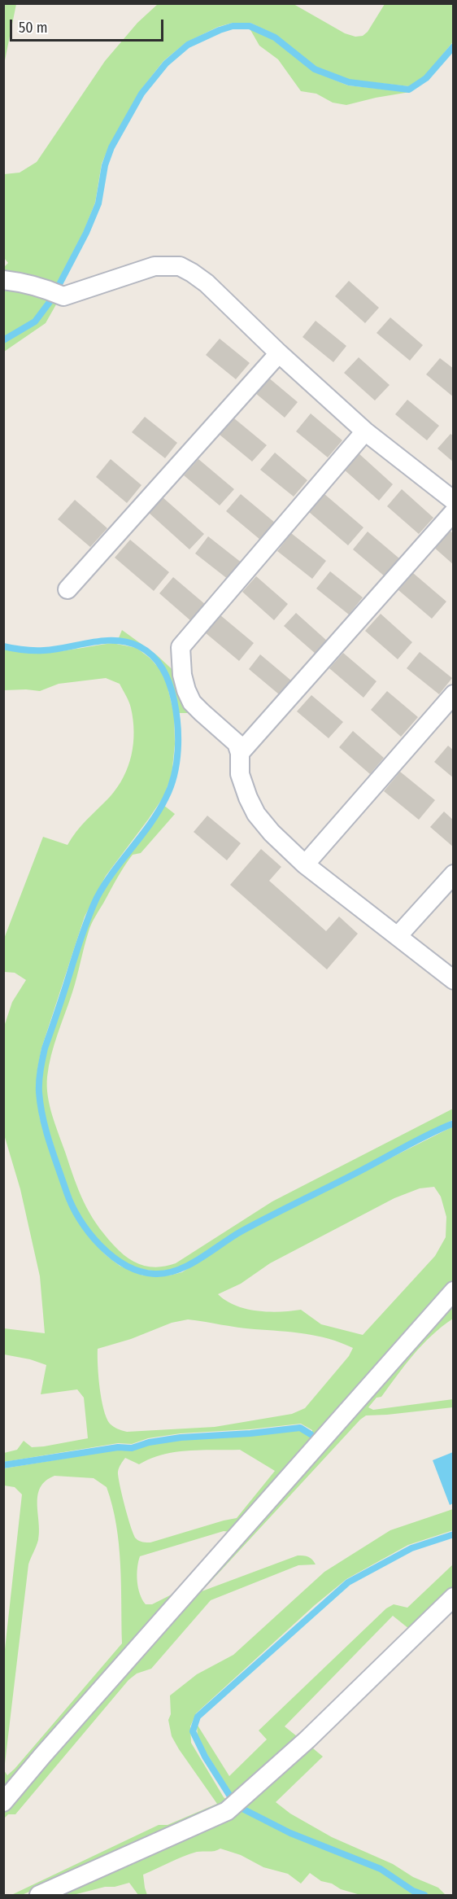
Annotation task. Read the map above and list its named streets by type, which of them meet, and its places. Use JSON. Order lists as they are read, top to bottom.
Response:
{
  "scale_bar": "50 m"
}
